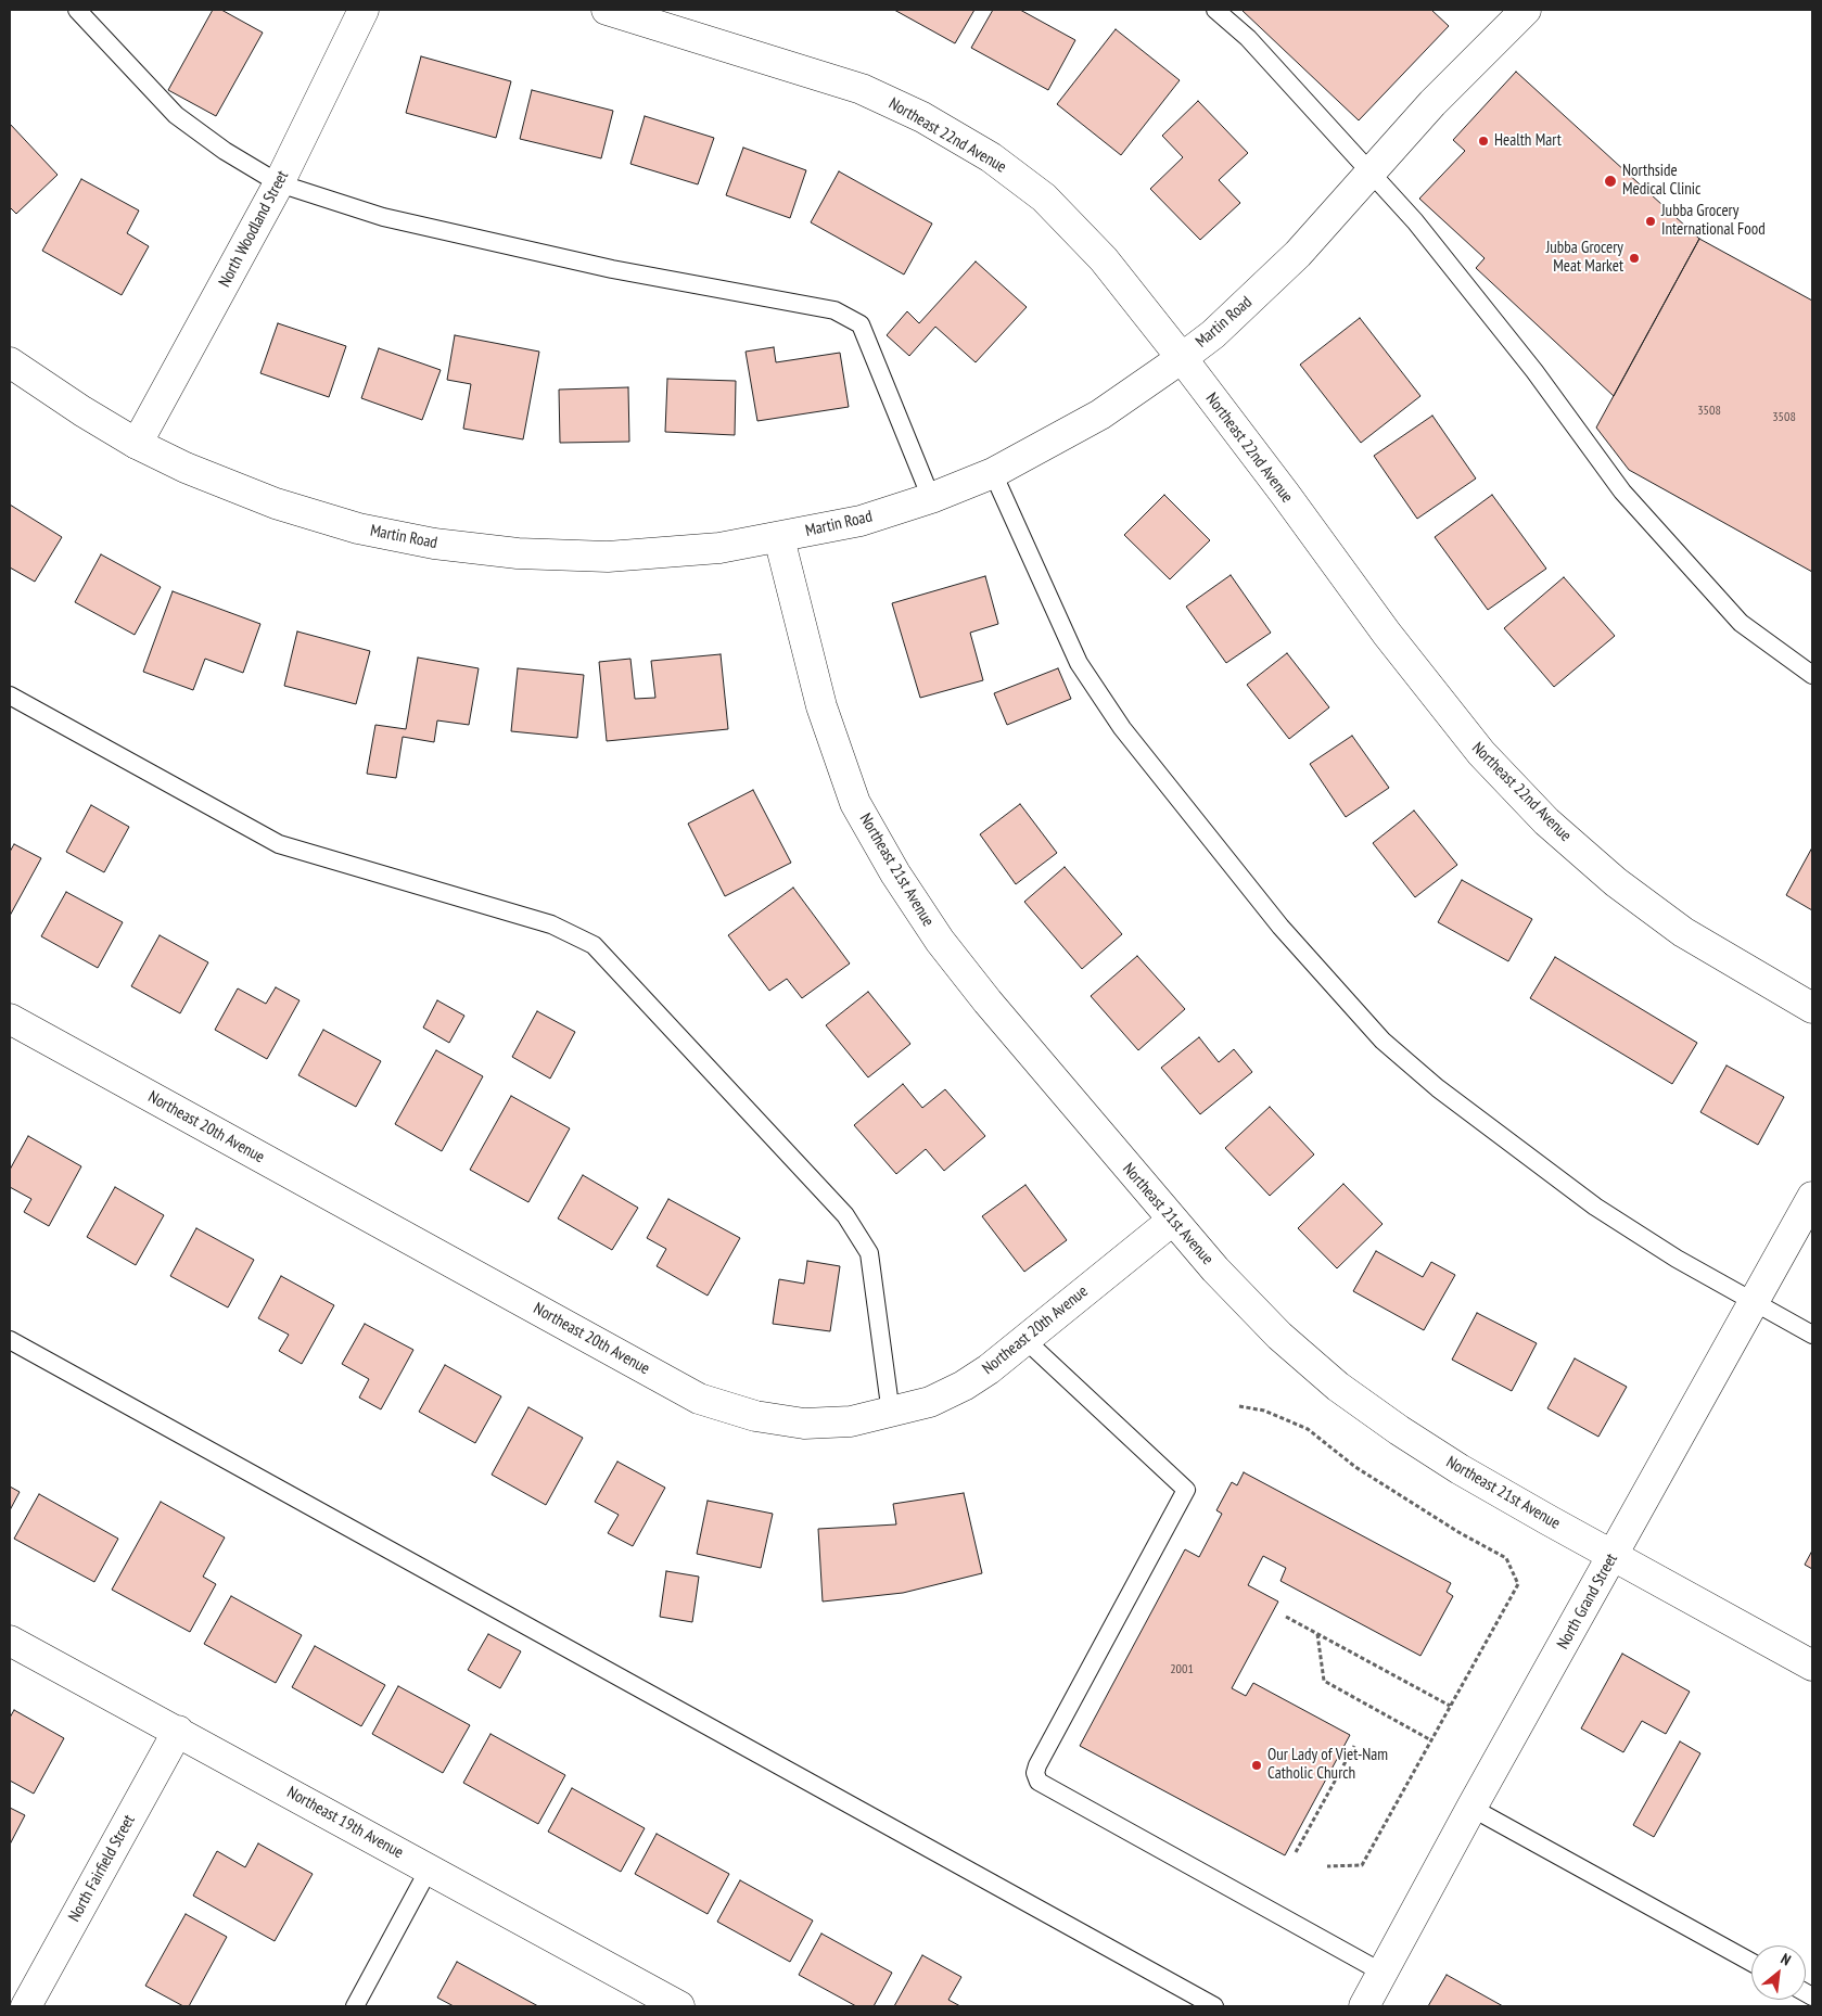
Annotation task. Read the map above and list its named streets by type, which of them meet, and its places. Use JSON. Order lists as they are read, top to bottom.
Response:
{
  "streets": {
    "street": [
      "Northeast 22nd Avenue",
      "North Woodland Street",
      "Martin Road",
      "Northeast 21st Avenue",
      "Northeast 20th Avenue",
      "North Grand Street",
      "Northeast 19th Avenue",
      "North Fairfield Street"
    ]
  },
  "crossings": [
    ["Northeast 22nd Avenue", "Martin Road"],
    ["North Woodland Street", "Martin Road"],
    ["Martin Road", "Northeast 21st Avenue"],
    ["Northeast 21st Avenue", "Northeast 20th Avenue"],
    ["Northeast 21st Avenue", "North Grand Street"],
    ["Northeast 19th Avenue", "North Fairfield Street"]
  ],
  "places": [
    "Health Mart",
    "Northside Medical Clinic",
    "Jubba Grocery International Food",
    "Jubba Grocery Meat Market",
    "Our Lady of Viet-Nam Catholic Church"
  ],
  "house_numbers": ["3508", "3508", "2001"],
  "north": "top right"
}
